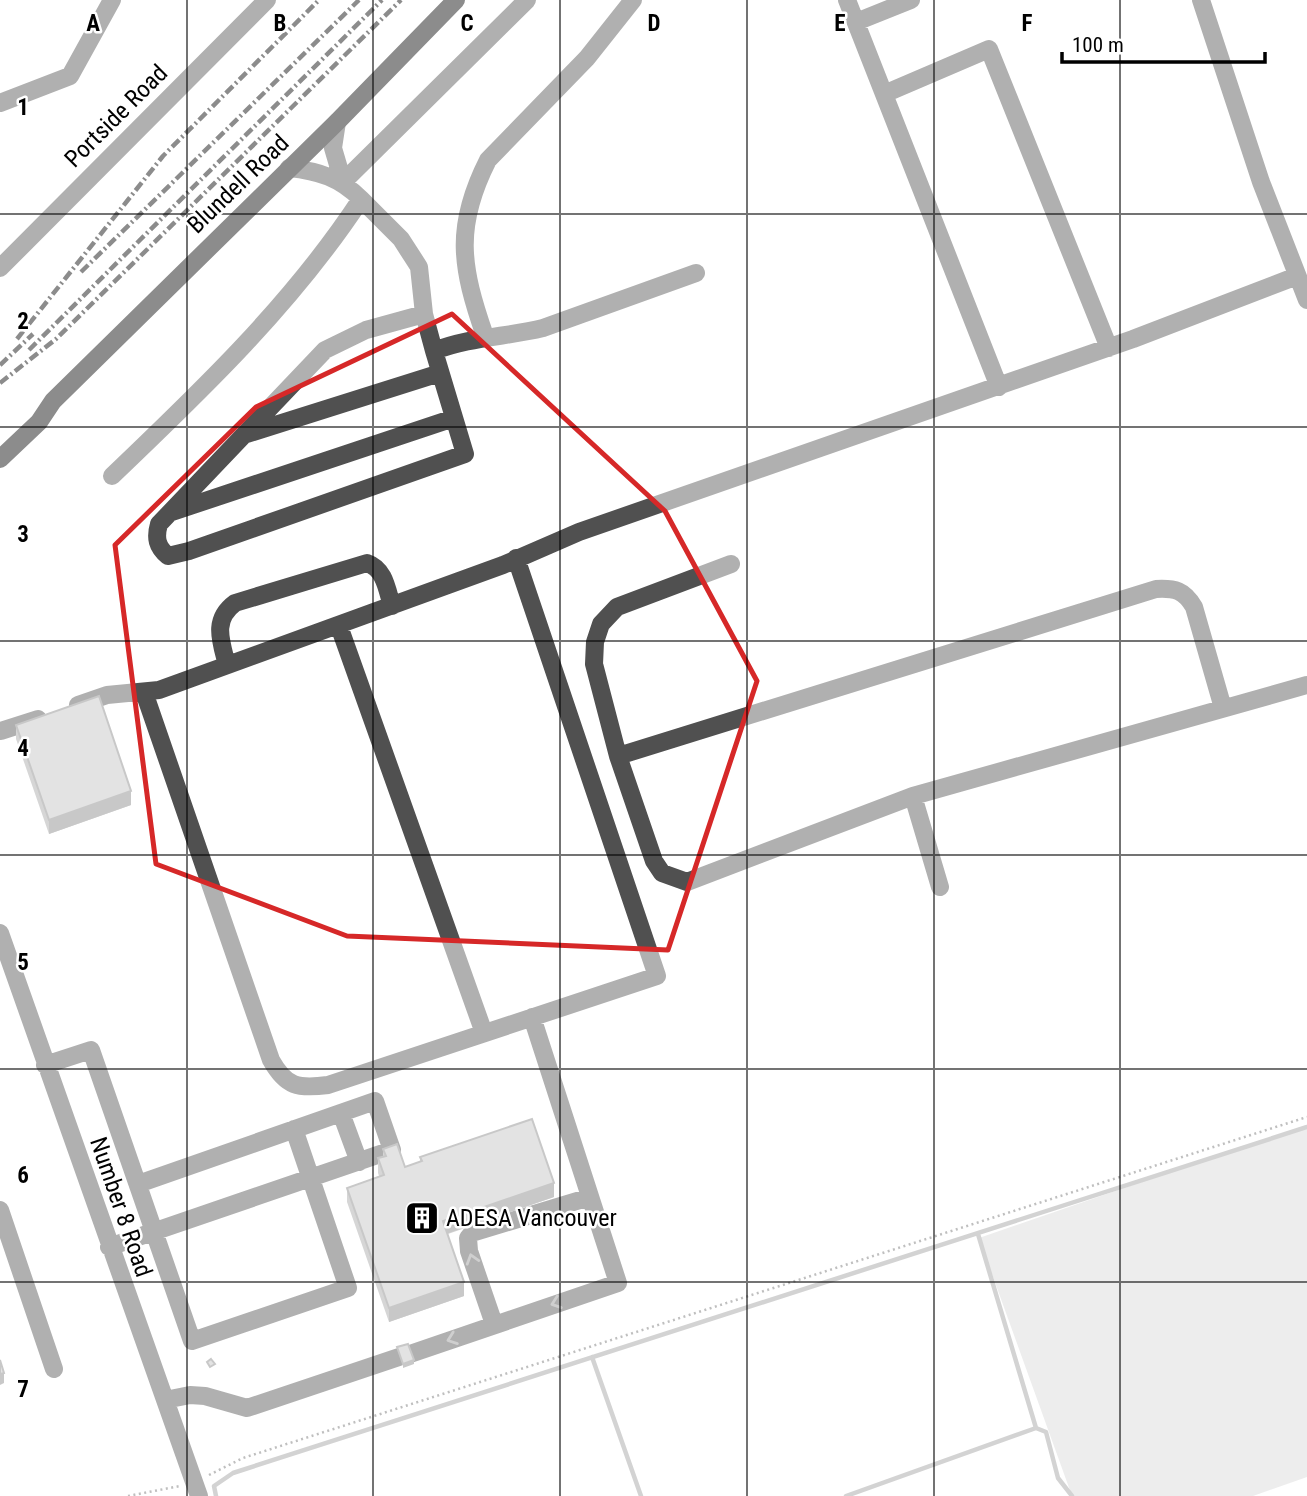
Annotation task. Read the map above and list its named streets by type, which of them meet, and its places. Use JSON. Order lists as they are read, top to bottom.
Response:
{
  "streets": {
    "main road": ["Blundell Road"],
    "street": ["Portside Road", "Number 8 Road"]
  },
  "places": {
    "building": ["ADESA Vancouver"]
  },
  "scale_bar": "100 m",
  "grid": {
    "columns": [
      "A",
      "B",
      "C",
      "D",
      "E",
      "F"
    ],
    "rows": [
      "1",
      "2",
      "3",
      "4",
      "5",
      "6",
      "7"
    ]
  }
}
